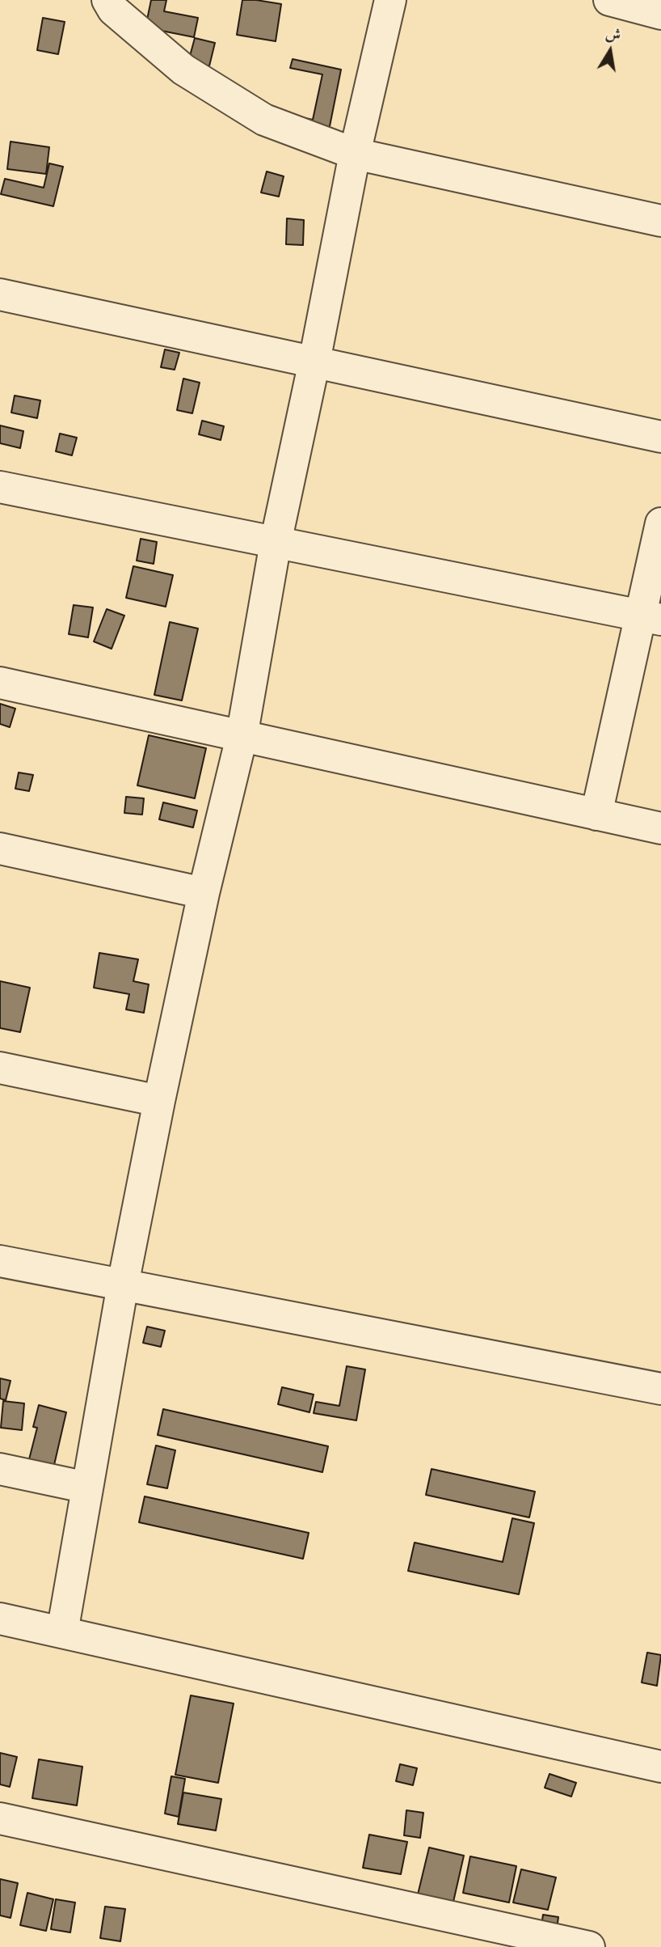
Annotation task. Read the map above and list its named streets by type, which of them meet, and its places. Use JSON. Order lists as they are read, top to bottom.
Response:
{
  "north": "top"
}
